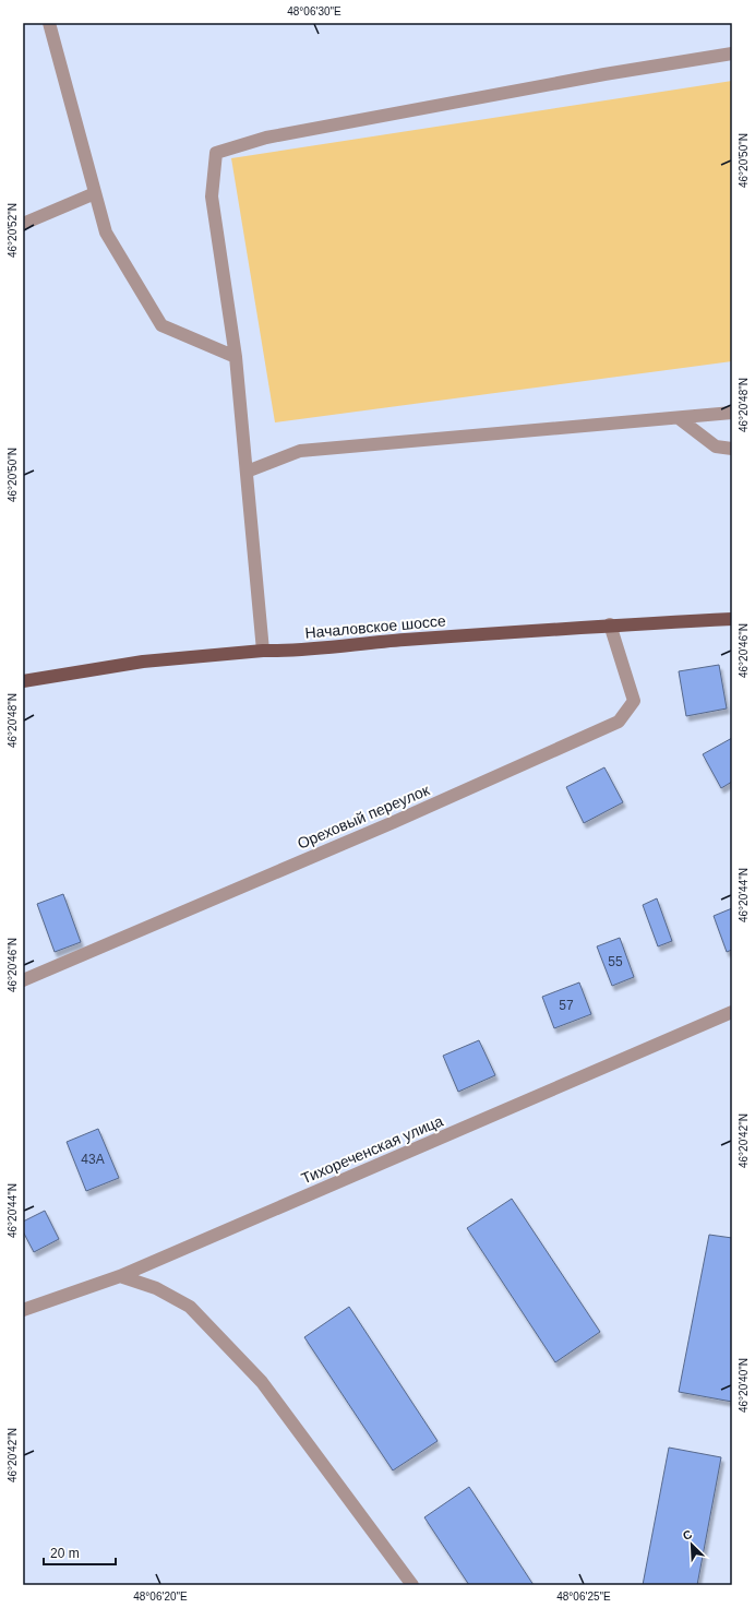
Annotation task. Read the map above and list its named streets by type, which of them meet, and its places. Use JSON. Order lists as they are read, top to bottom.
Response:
{
  "streets": {
    "main road": ["Началовское шоссе"],
    "street": ["Ореховый переулок", "Тихореченская улица"]
  },
  "crossings": [
    ["Началовское шоссе", "Ореховый переулок"]
  ],
  "house_numbers": ["55", "57", "43А"],
  "scale_bar": "20 m",
  "north": "top left",
  "coordinates": [
    "48°06'30\"E",
    "46°20'50\"N",
    "46°20'52\"N",
    "46°20'48\"N",
    "46°20'46\"N",
    "46°20'44\"N",
    "46°20'42\"N",
    "46°20'40\"N",
    "48°06'20\"E",
    "48°06'25\"E"
  ]
}
